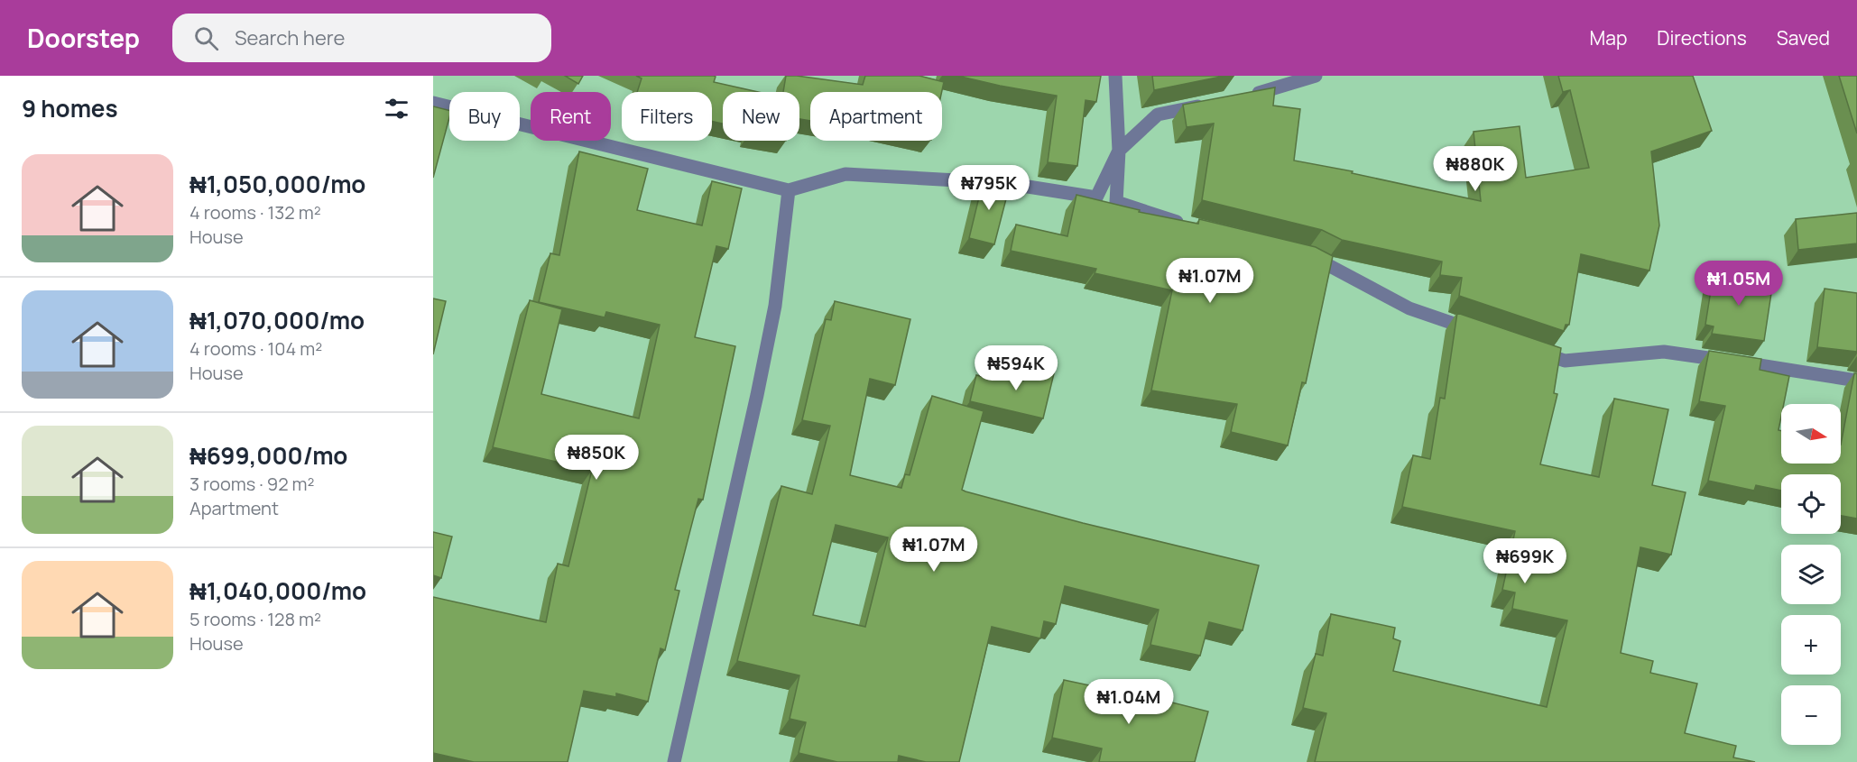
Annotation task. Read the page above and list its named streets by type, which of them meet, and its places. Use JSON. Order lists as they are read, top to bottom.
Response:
{
  "north": "right",
  "page": {
    "header": "Doorstep",
    "search": "Search here",
    "nav": ["Map", "Directions", "Saved"],
    "heading": "9 homes",
    "chip": [
      "Buy",
      "Rent",
      "Filters",
      "New",
      "Apartment"
    ],
    "list": [
      {
        "name": "₦1,050,000/mo",
        "note": "4 rooms · 132 m² · House"
      },
      {
        "name": "₦1,070,000/mo",
        "note": "4 rooms · 104 m² · House"
      },
      {
        "name": "₦699,000/mo",
        "note": "3 rooms · 92 m² · Apartment"
      },
      {
        "name": "₦1,040,000/mo",
        "note": "5 rooms · 128 m² · House"
      }
    ],
    "price": [
      "₦880K",
      "₦795K",
      "₦1.07M",
      "₦1.05M",
      "₦594K",
      "₦850K",
      "₦1.07M",
      "₦699K",
      "₦1.04M"
    ],
    "map_buttons": ["+", "−"]
  }
}
